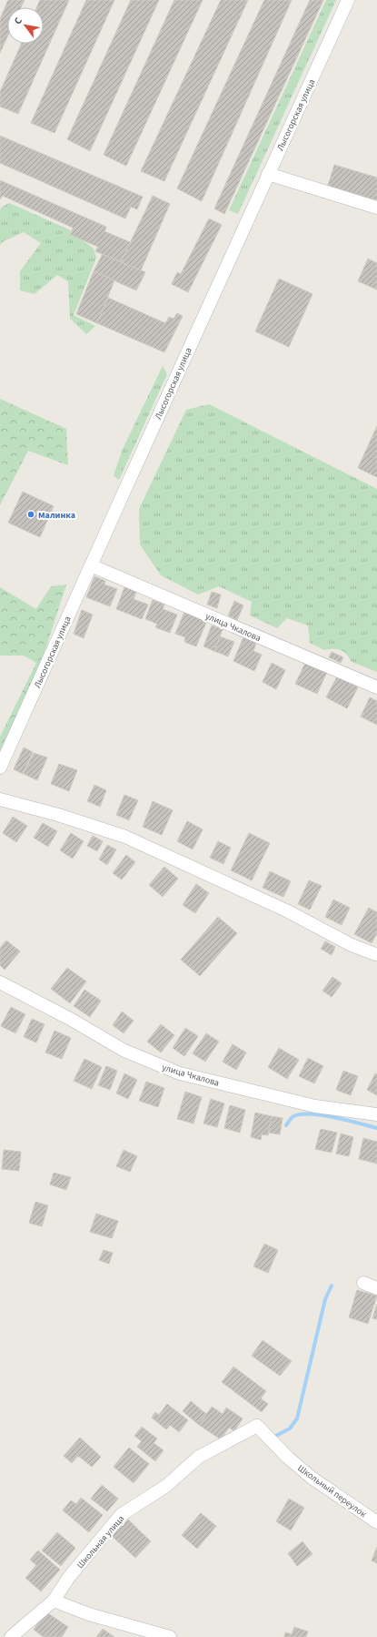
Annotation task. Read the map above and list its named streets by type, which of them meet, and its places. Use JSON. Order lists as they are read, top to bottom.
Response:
{
  "streets": {
    "street": [
      "Лысогорская улица",
      "улица Чкалова",
      "Школьный переулок",
      "Школьная улица"
    ]
  },
  "crossings": [
    ["Лысогорская улица", "улица Чкалова"],
    ["Школьный переулок", "Школьная улица"]
  ],
  "places": ["Малинка"],
  "north": "top left"
}
